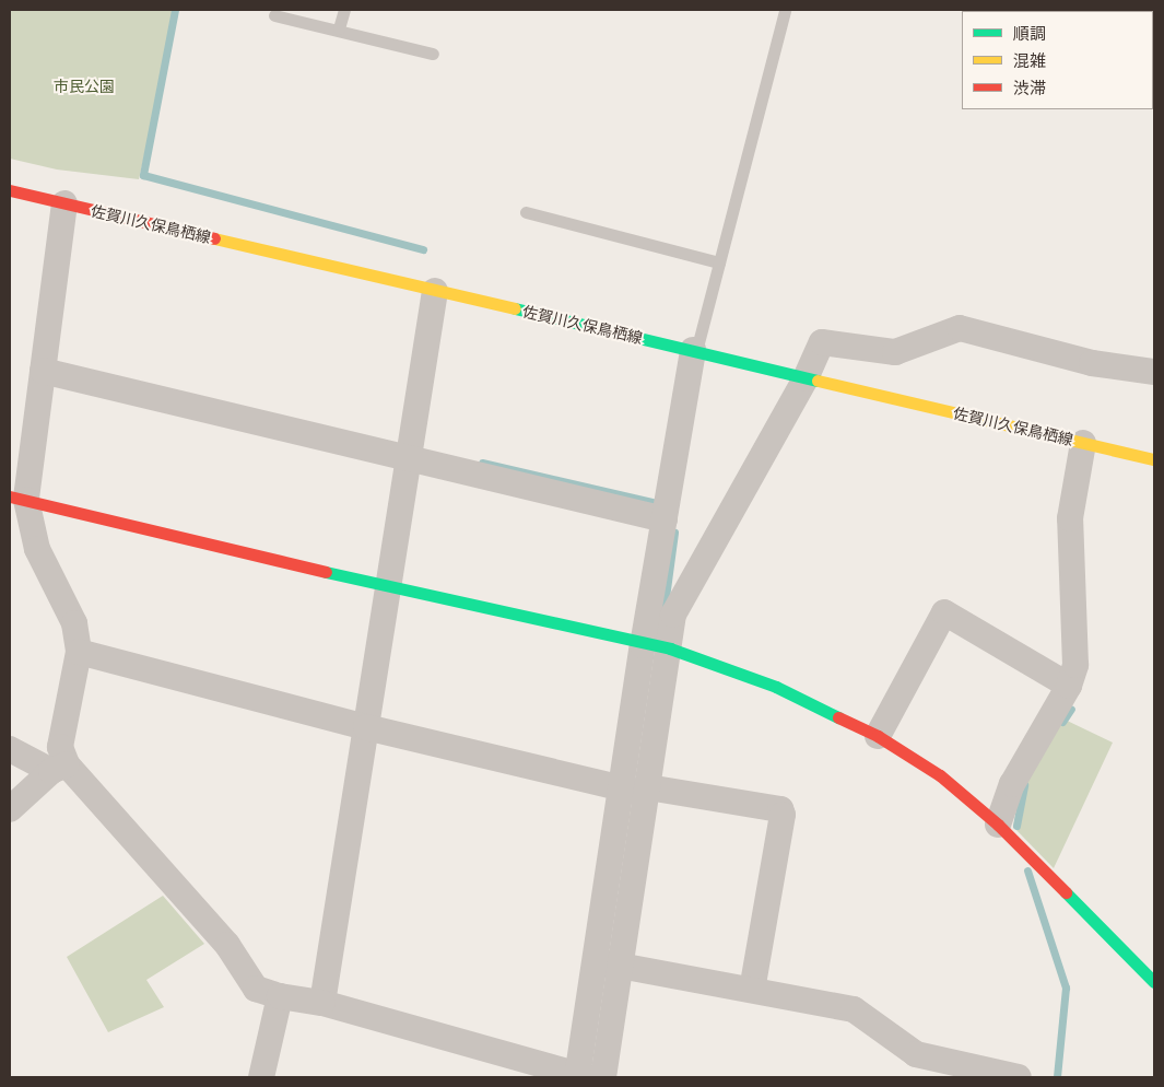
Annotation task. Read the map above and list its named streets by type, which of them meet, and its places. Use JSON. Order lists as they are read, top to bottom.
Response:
{
  "streets": {
    "street": ["佐賀川久保鳥栖線"]
  },
  "parks": ["市民公園"],
  "legend": ["順調", "混雑", "渋滞"]
}
